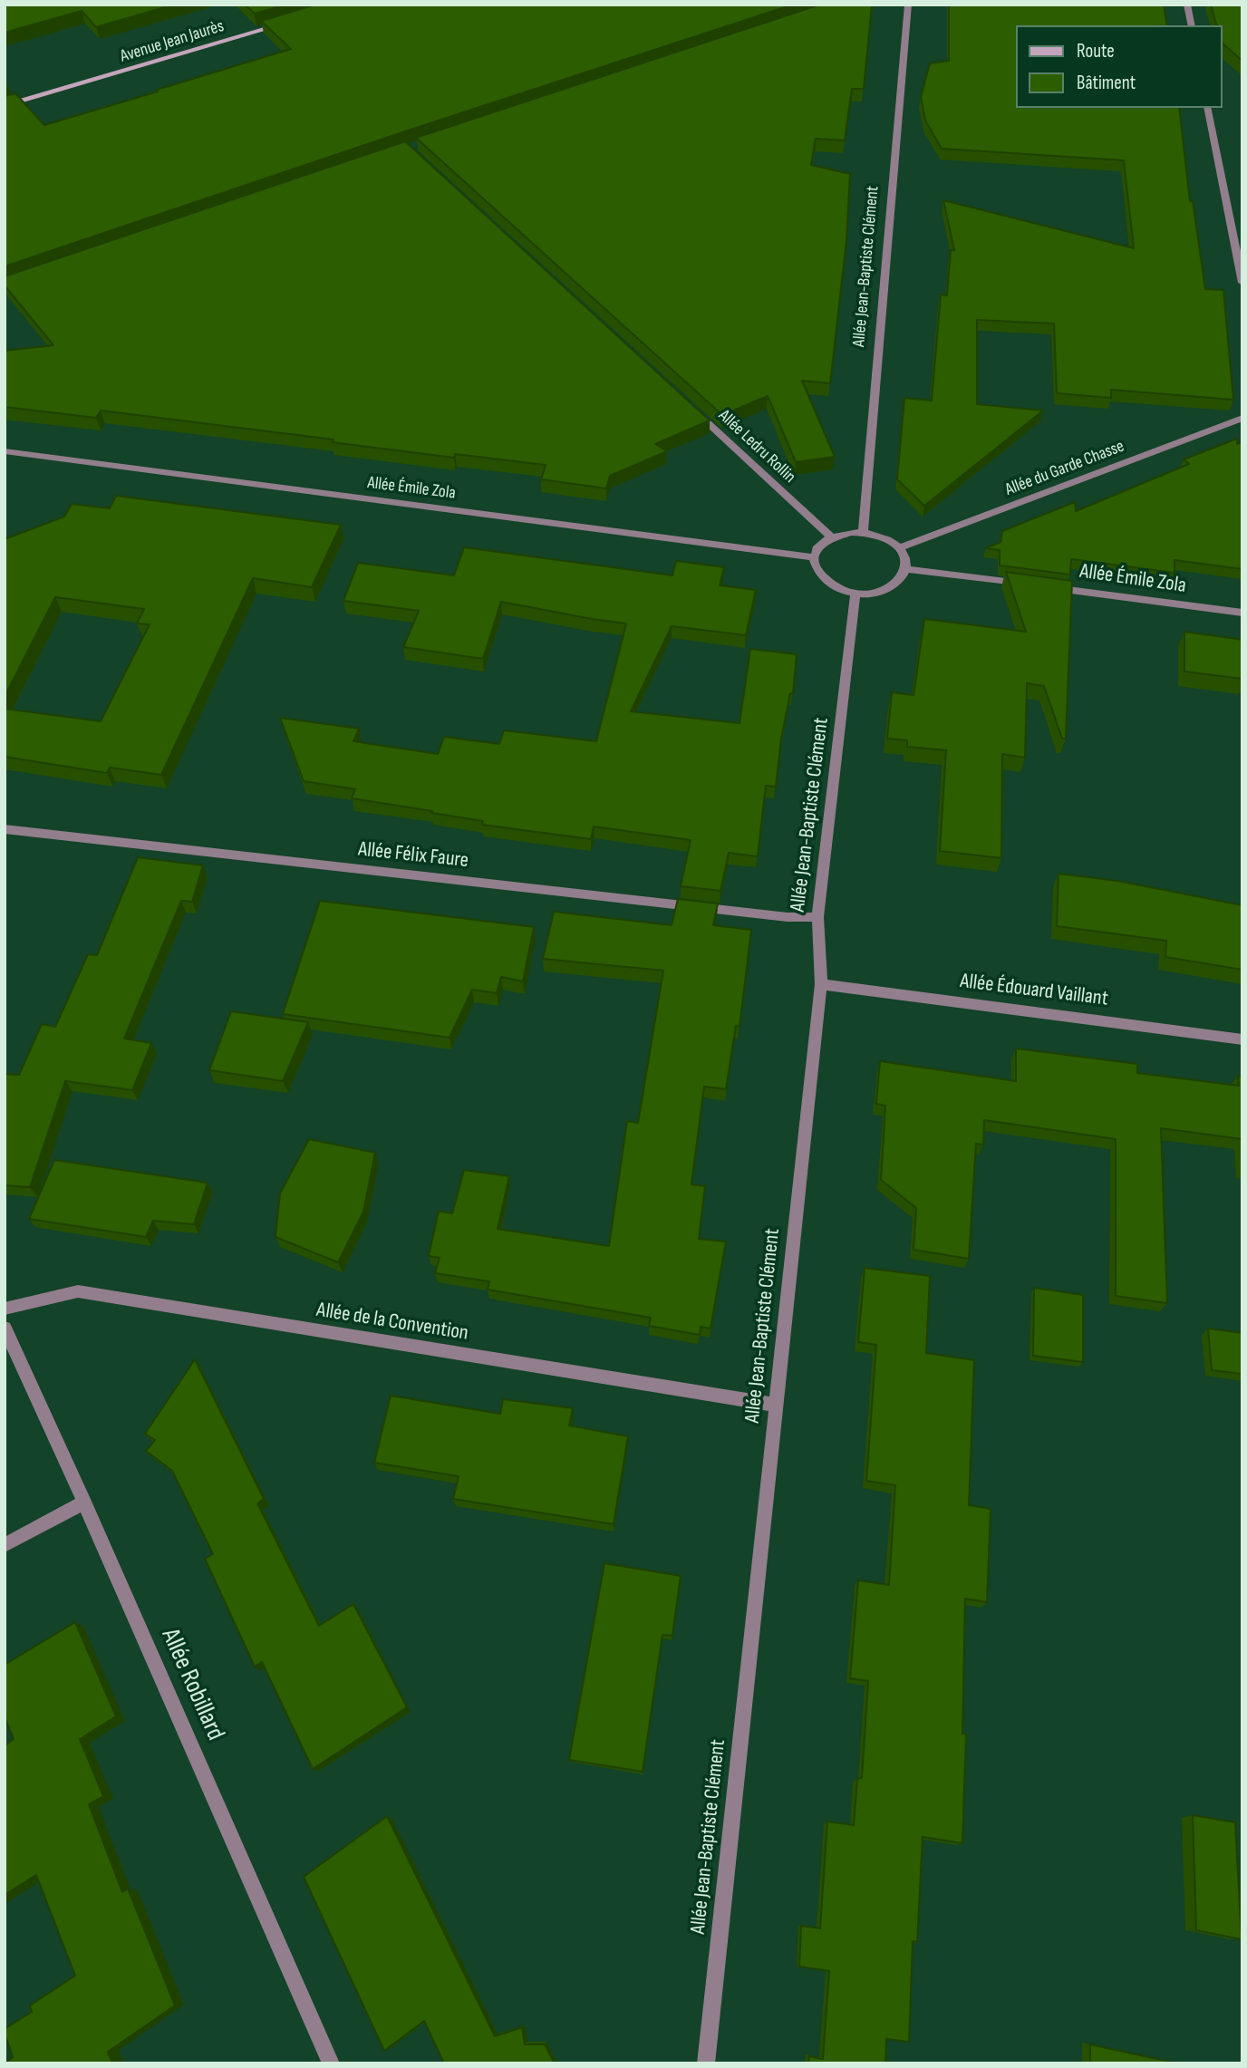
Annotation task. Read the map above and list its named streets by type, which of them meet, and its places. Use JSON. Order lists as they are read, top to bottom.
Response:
{
  "streets": {
    "main road": ["Avenue Jean Jaurès"],
    "street": [
      "Allée Jean-Baptiste Clément",
      "Allée Ledru Rollin",
      "Allée du Garde Chasse",
      "Allée Émile Zola",
      "Allée Félix Faure",
      "Allée Édouard Vaillant",
      "Allée de la Convention",
      "Allée Robillard"
    ]
  },
  "crossings": [
    ["Allée Jean-Baptiste Clément", "Allée Ledru Rollin"],
    ["Allée Jean-Baptiste Clément", "Allée du Garde Chasse"],
    ["Allée Jean-Baptiste Clément", "Allée Émile Zola"],
    ["Allée Jean-Baptiste Clément", "Allée Félix Faure"],
    ["Allée Jean-Baptiste Clément", "Allée Édouard Vaillant"],
    ["Allée Jean-Baptiste Clément", "Allée de la Convention"],
    ["Allée Ledru Rollin", "Allée du Garde Chasse"],
    ["Allée Ledru Rollin", "Allée Émile Zola"],
    ["Allée du Garde Chasse", "Allée Émile Zola"]
  ],
  "legend": ["Route", "Bâtiment"]
}
